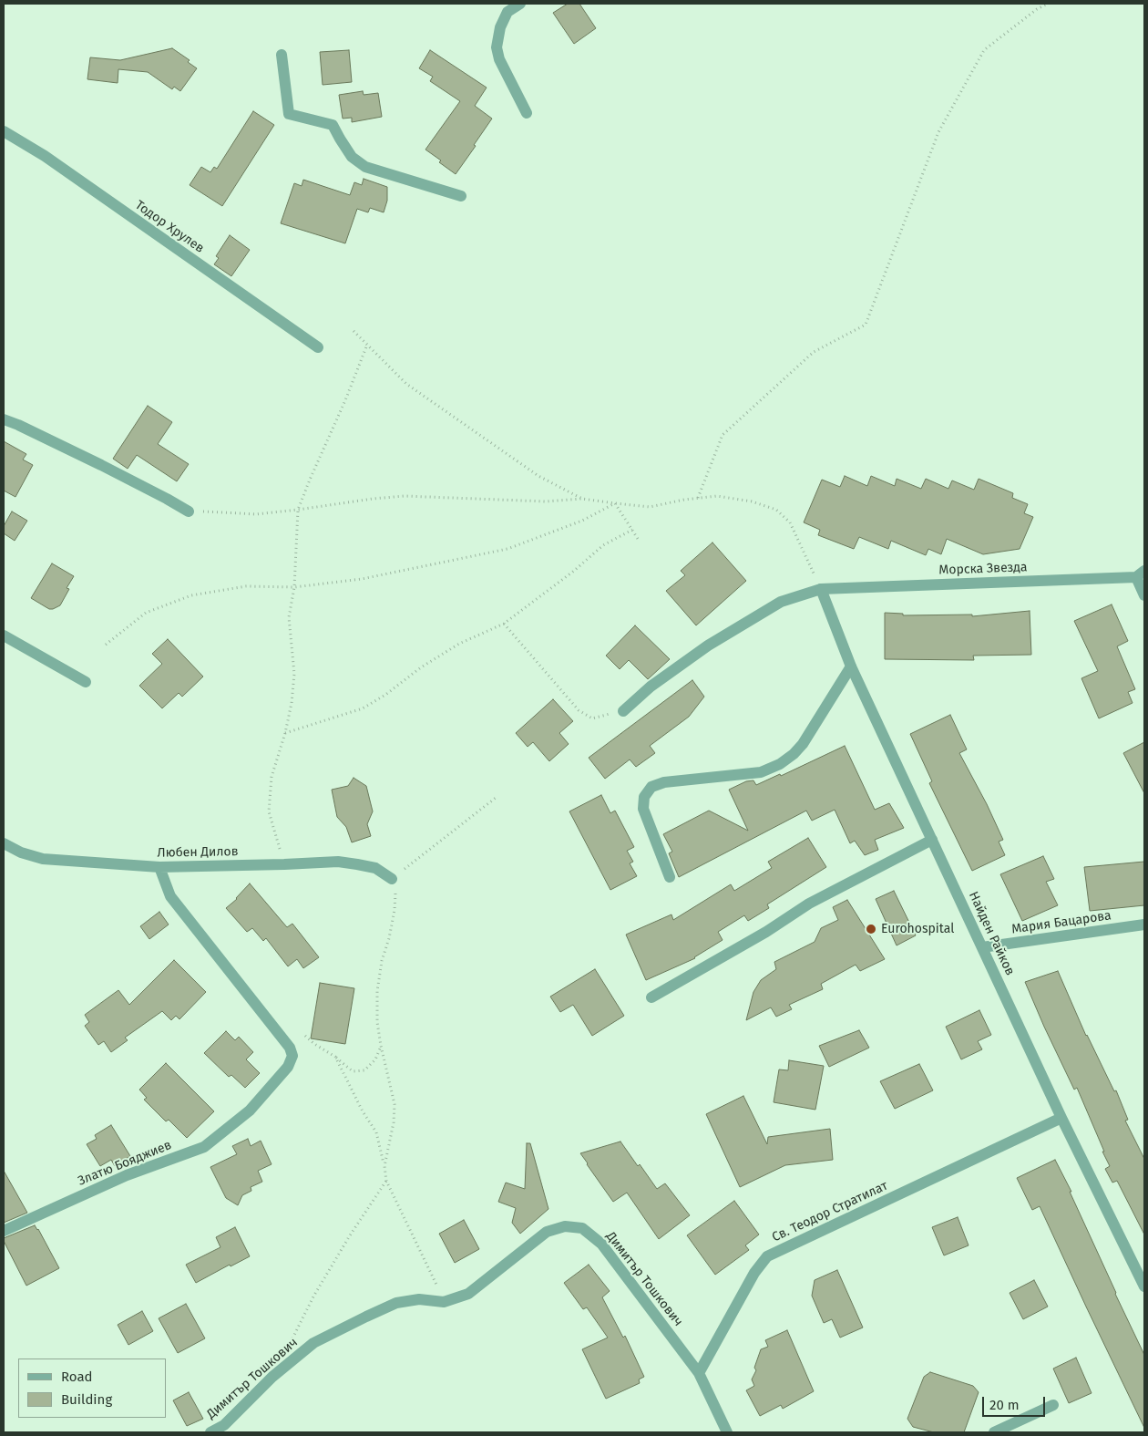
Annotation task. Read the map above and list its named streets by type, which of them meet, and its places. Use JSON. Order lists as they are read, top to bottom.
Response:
{
  "streets": {
    "street": [
      "Тодор Хрулев",
      "Морска Звезда",
      "Любен Дилов",
      "Мария Бацарова",
      "Найден Райков",
      "Златю Бояджиев",
      "Св. Теодор Стратилат",
      "Димитър Тошкович"
    ]
  },
  "crossings": [
    ["Морска Звезда", "Найден Райков"],
    ["Любен Дилов", "Златю Бояджиев"],
    ["Мария Бацарова", "Найден Райков"],
    ["Найден Райков", "Св. Теодор Стратилат"],
    ["Св. Теодор Стратилат", "Димитър Тошкович"]
  ],
  "places": ["Eurohospital"],
  "legend": ["Road", "Building"],
  "scale_bar": "20 m"
}
